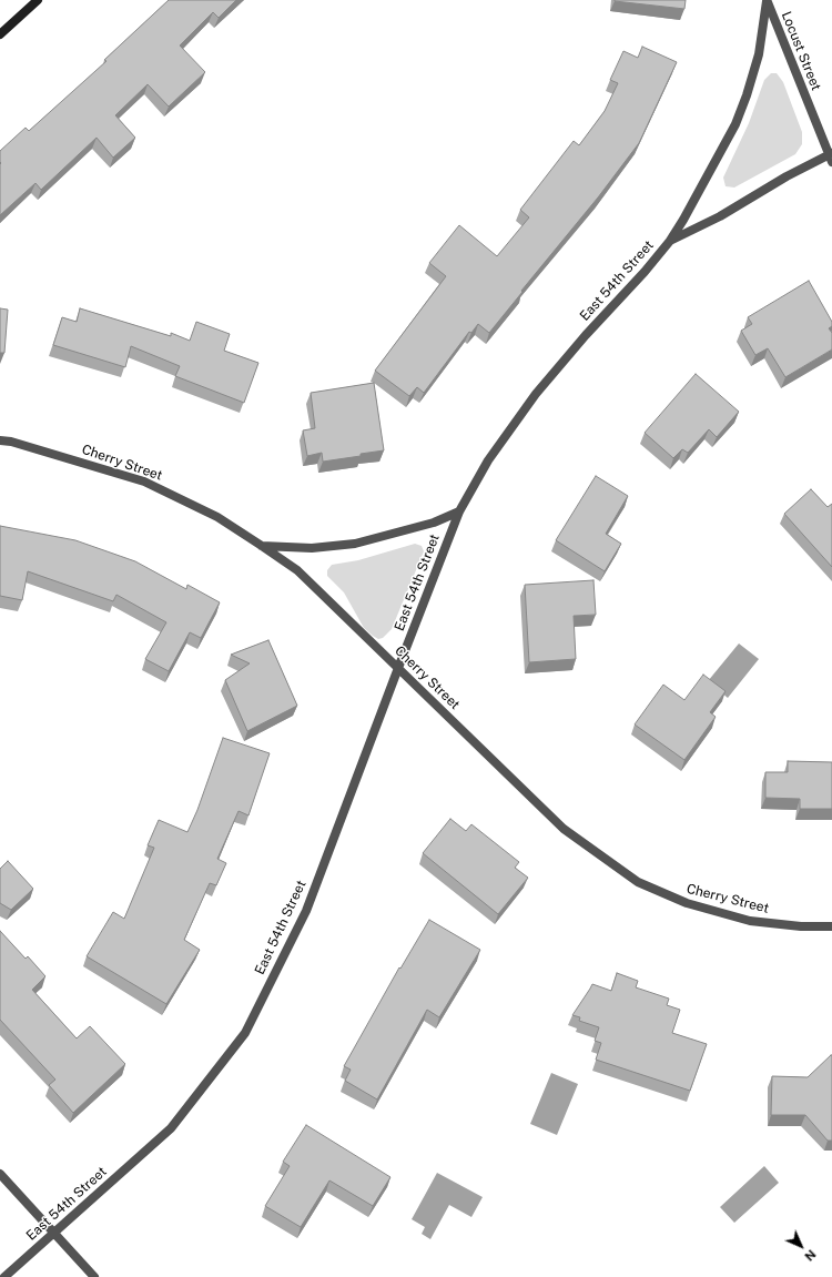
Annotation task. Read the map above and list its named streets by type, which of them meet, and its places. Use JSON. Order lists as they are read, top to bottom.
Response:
{
  "streets": {
    "street": ["Locust Street", "East 54th Street", "Cherry Street"]
  },
  "crossings": [
    ["Locust Street", "East 54th Street"],
    ["East 54th Street", "Cherry Street"]
  ],
  "north": "bottom right"
}
